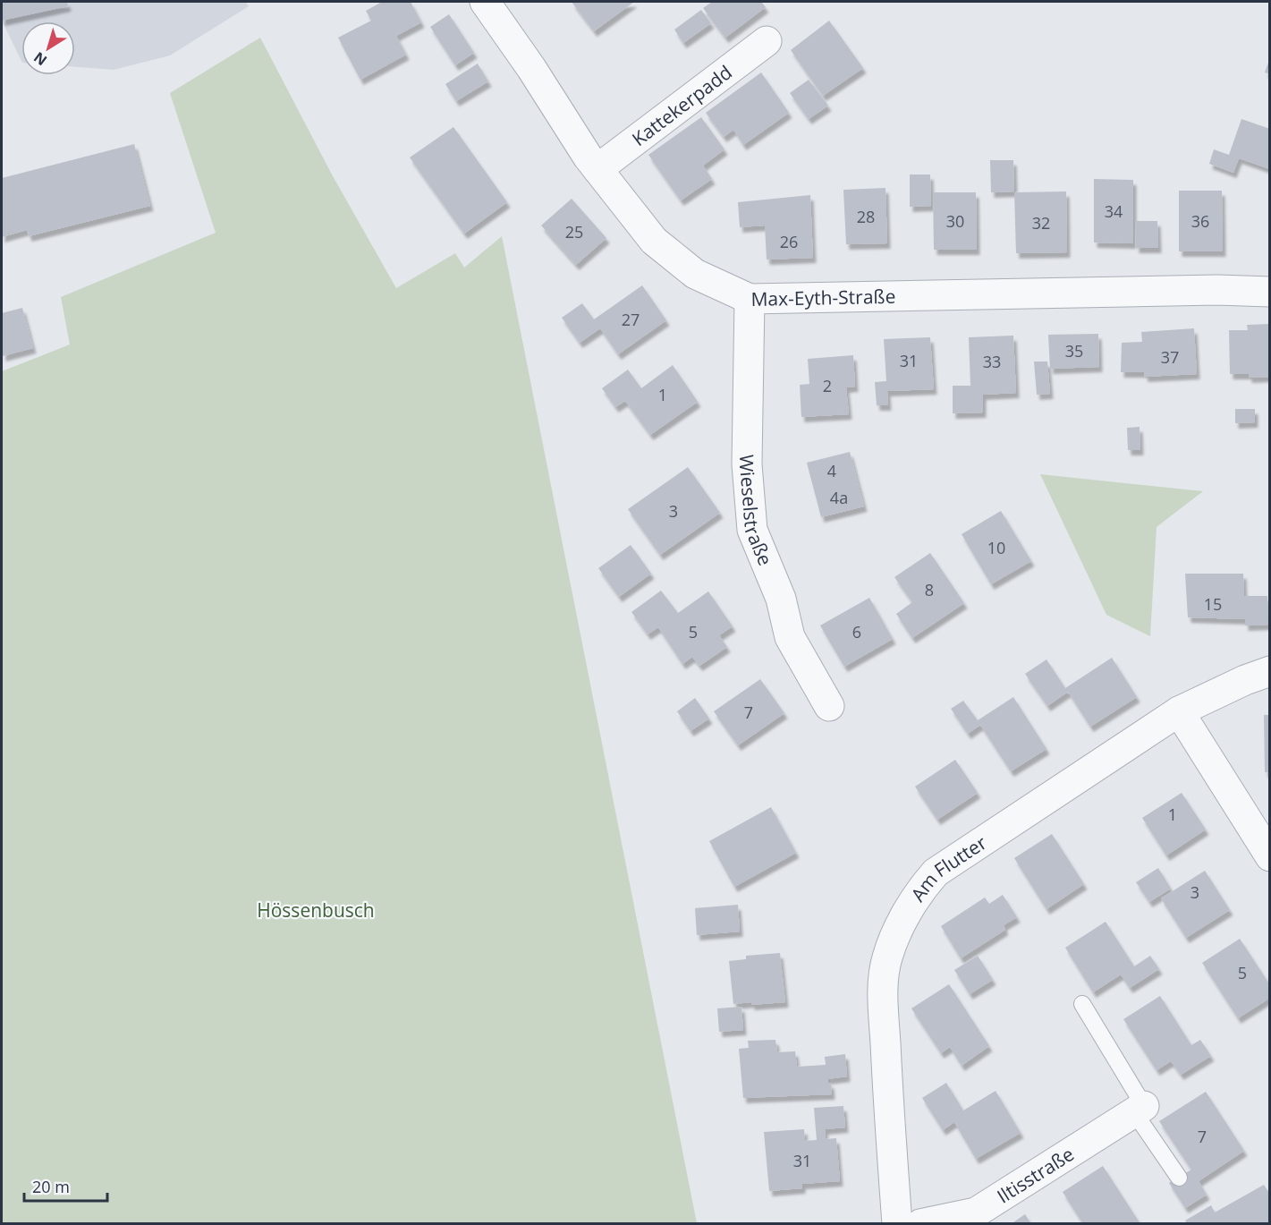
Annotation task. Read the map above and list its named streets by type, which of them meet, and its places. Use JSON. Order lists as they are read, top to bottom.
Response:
{
  "streets": {
    "street": [
      "Kattekerpadd",
      "Max-Eyth-Straße",
      "Wieselstraße",
      "Am Flutter",
      "Iltisstraße"
    ]
  },
  "crossings": [
    ["Kattekerpadd", "Max-Eyth-Straße"],
    ["Max-Eyth-Straße", "Wieselstraße"]
  ],
  "parks": ["Hössenbusch"],
  "house_numbers": [
    "34",
    "28",
    "30",
    "36",
    "32",
    "25",
    "26",
    "27",
    "35",
    "37",
    "31",
    "33",
    "2",
    "1",
    "4",
    "4a",
    "3",
    "10",
    "8",
    "15",
    "5",
    "6",
    "7",
    "1",
    "3",
    "5",
    "7",
    "31"
  ],
  "scale_bar": "20 m",
  "north": "bottom left"
}
